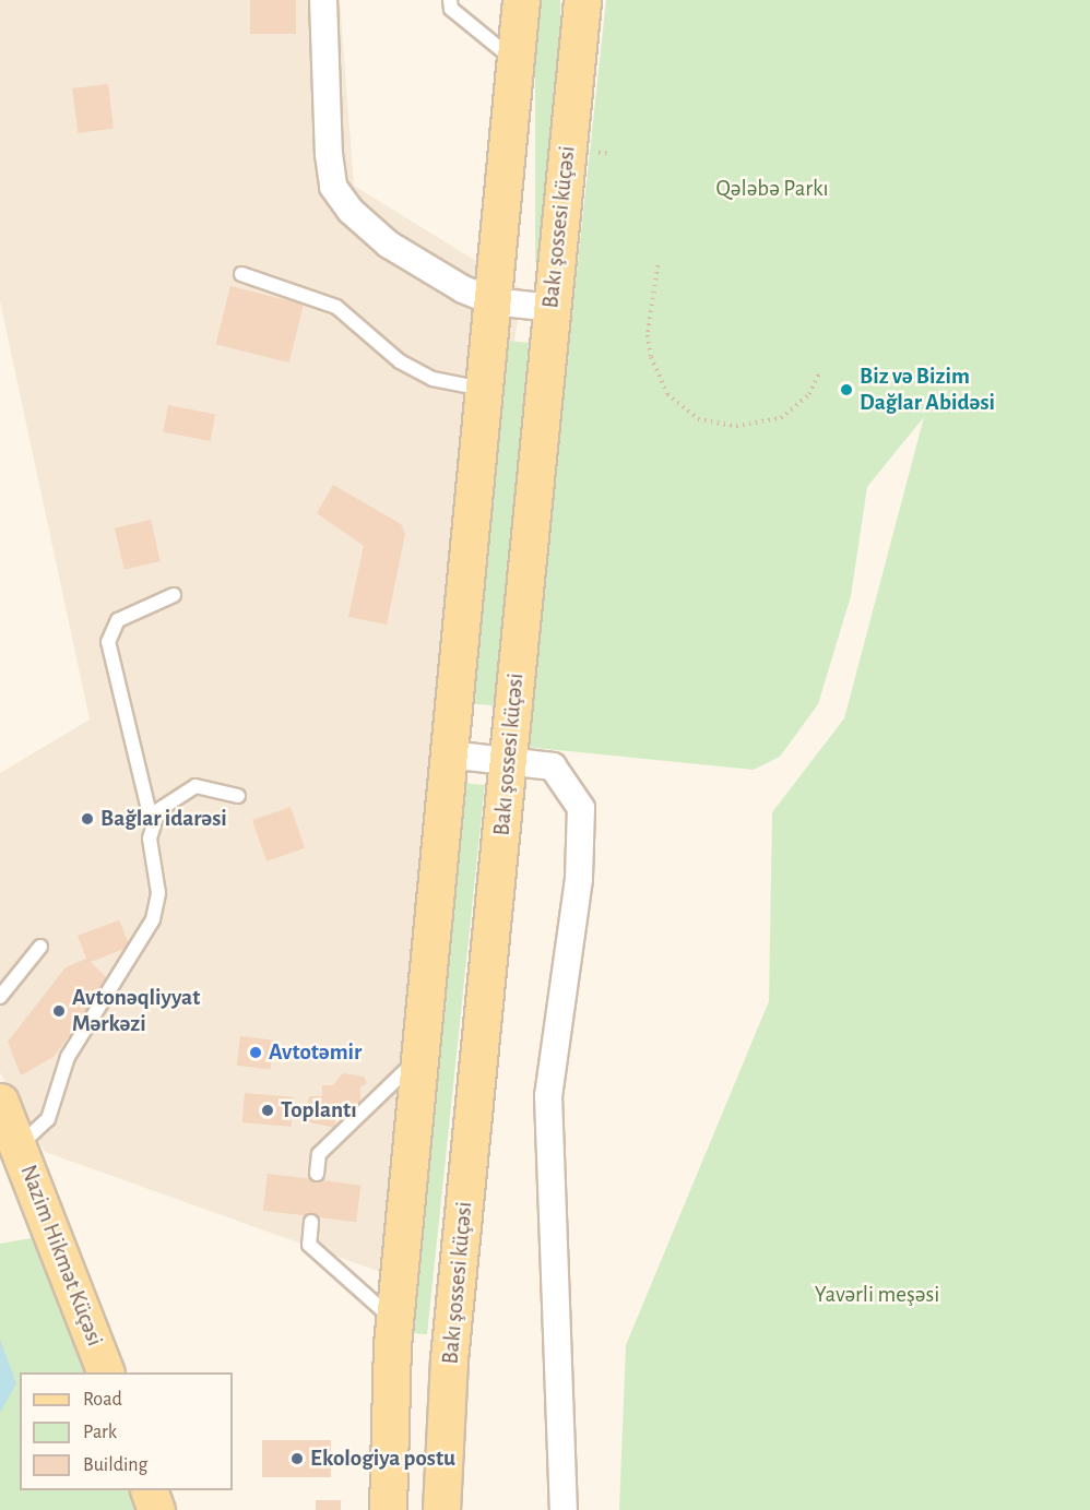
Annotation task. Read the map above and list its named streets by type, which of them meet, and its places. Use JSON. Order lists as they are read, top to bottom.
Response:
{
  "streets": {
    "main road": ["Bakı şossesi küçəsi", "Nazim Hikmət Küçəsi"]
  },
  "parks": ["Qələbə Parkı", "Yavərli meşəsi"],
  "places": [
    "Biz və Bizim Dağlar Abidəsi",
    "Bağlar idarəsi",
    "Avtonəqliyyat Mərkəzi",
    "Avtotəmir",
    "Toplantı",
    "Ekologiya postu"
  ],
  "legend": ["Road", "Park", "Building"]
}
